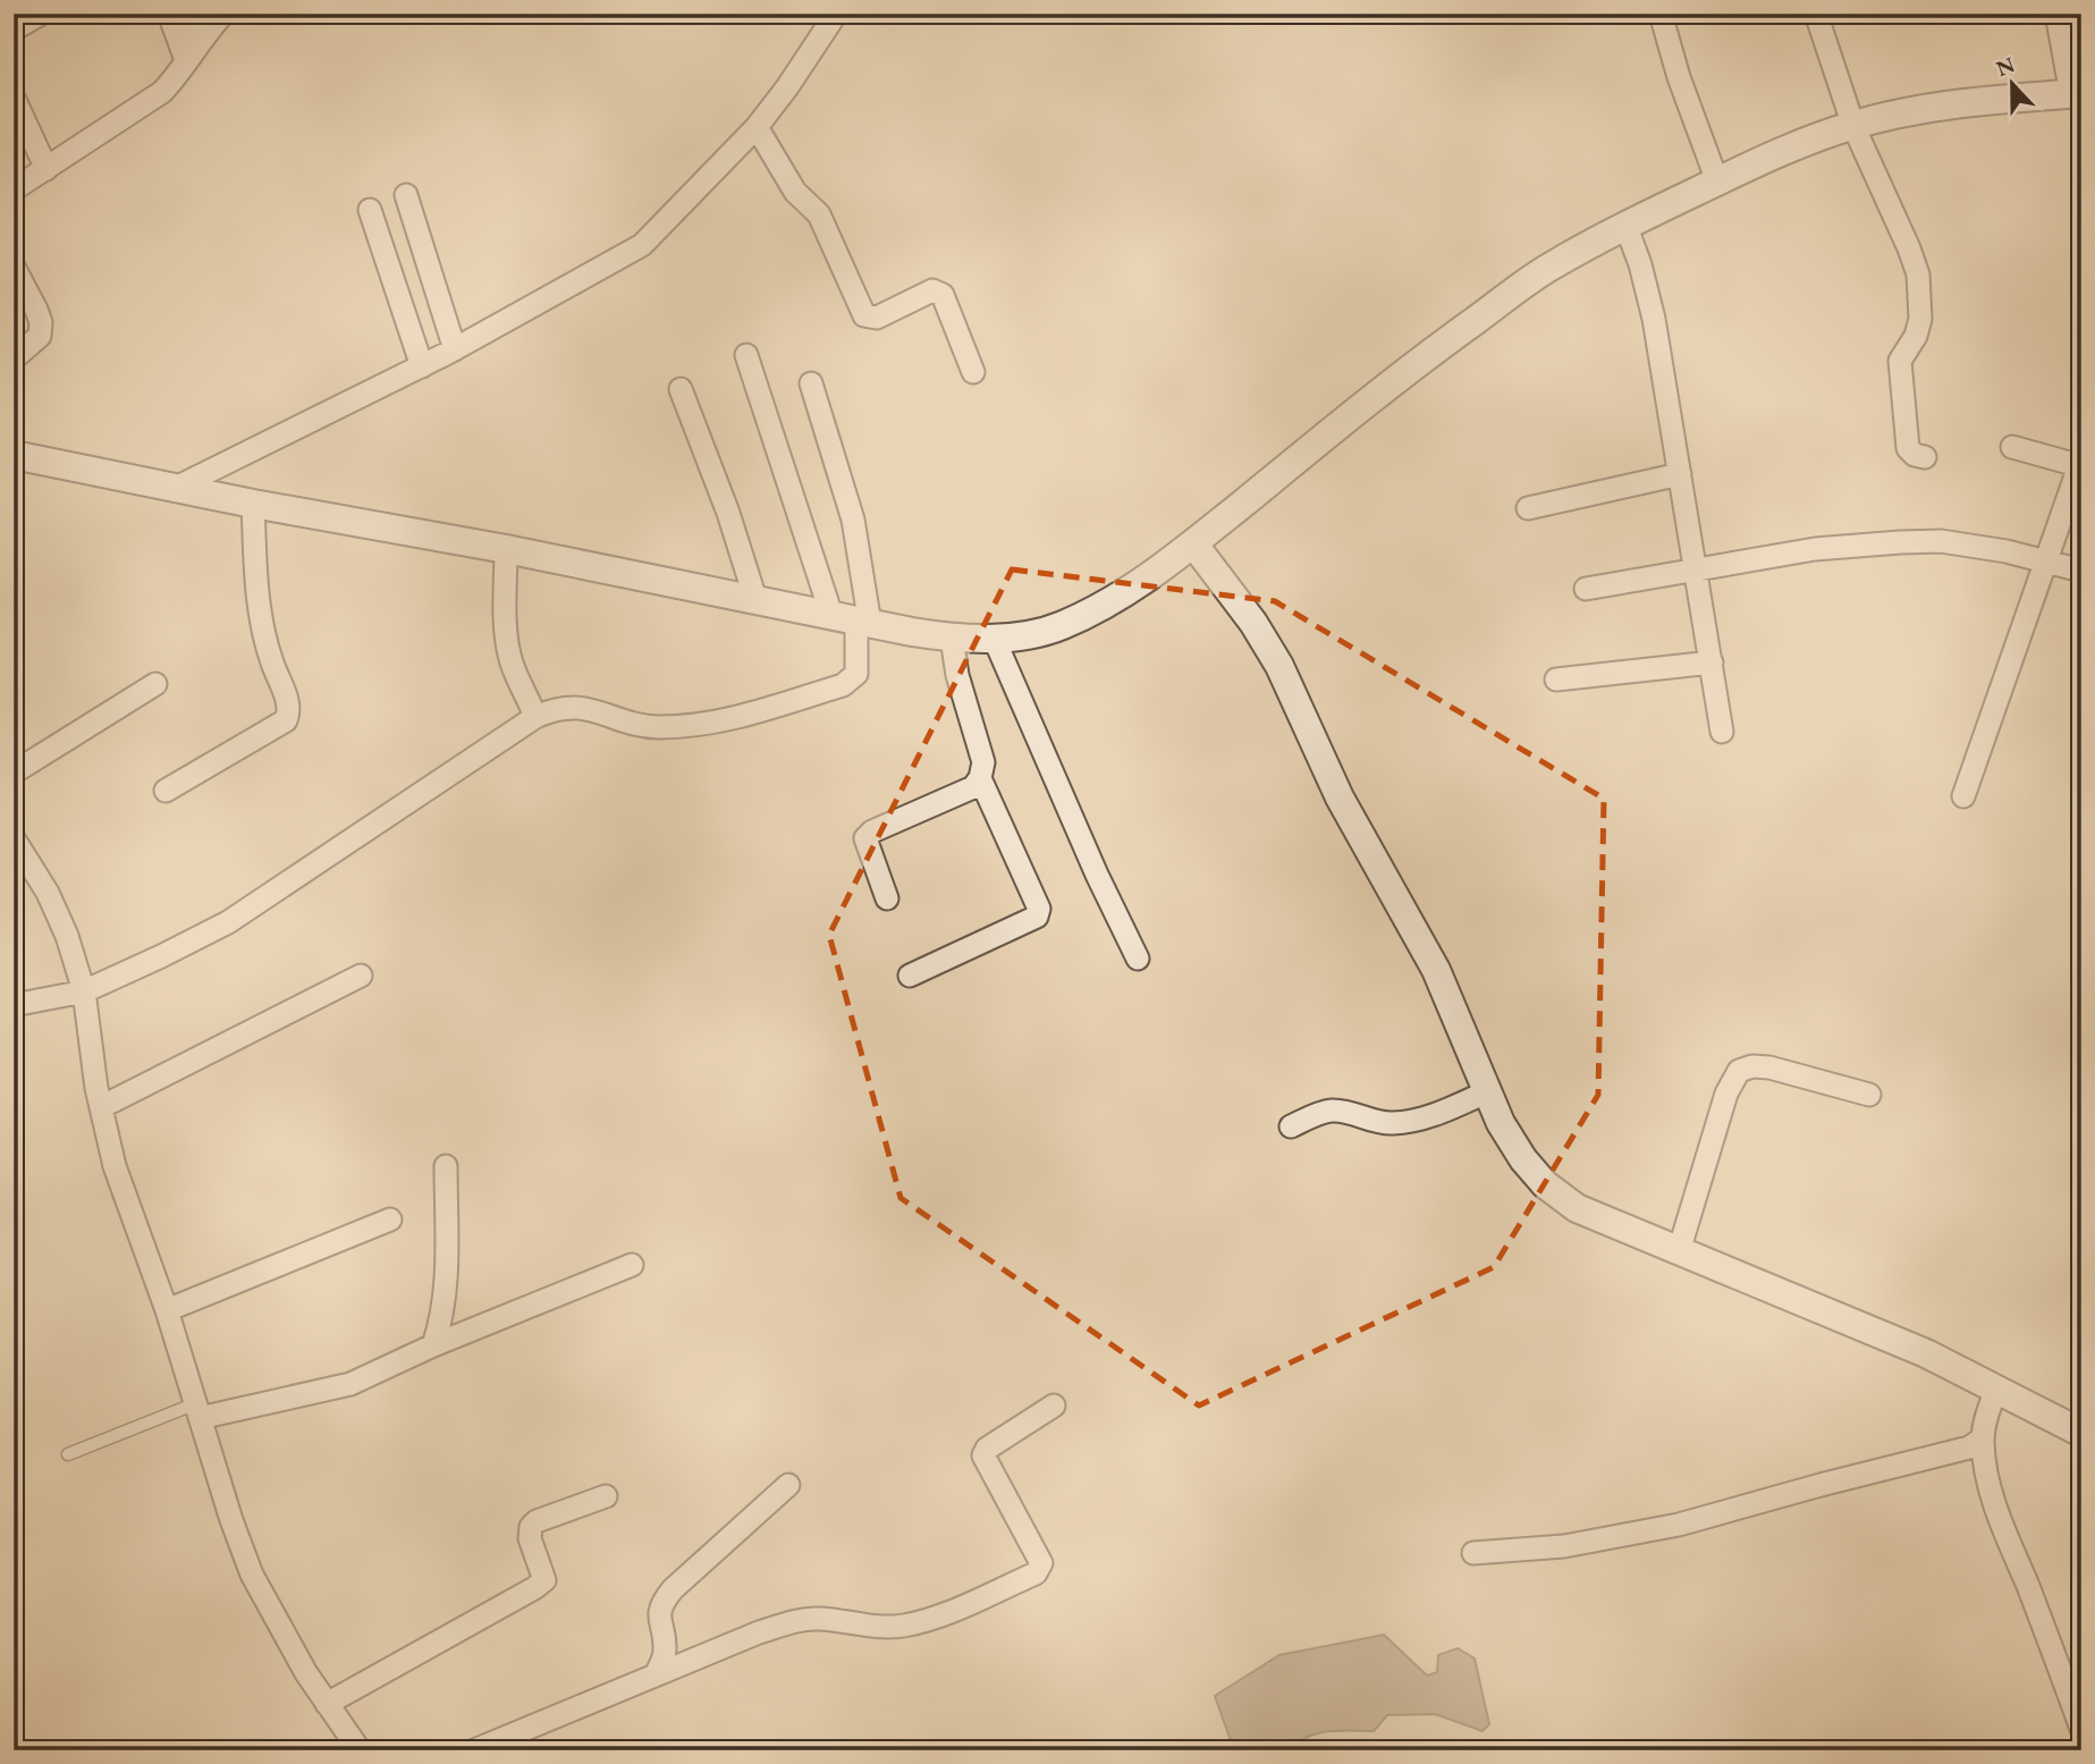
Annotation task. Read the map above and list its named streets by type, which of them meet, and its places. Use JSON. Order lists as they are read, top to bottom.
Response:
{
  "north": "top"
}
